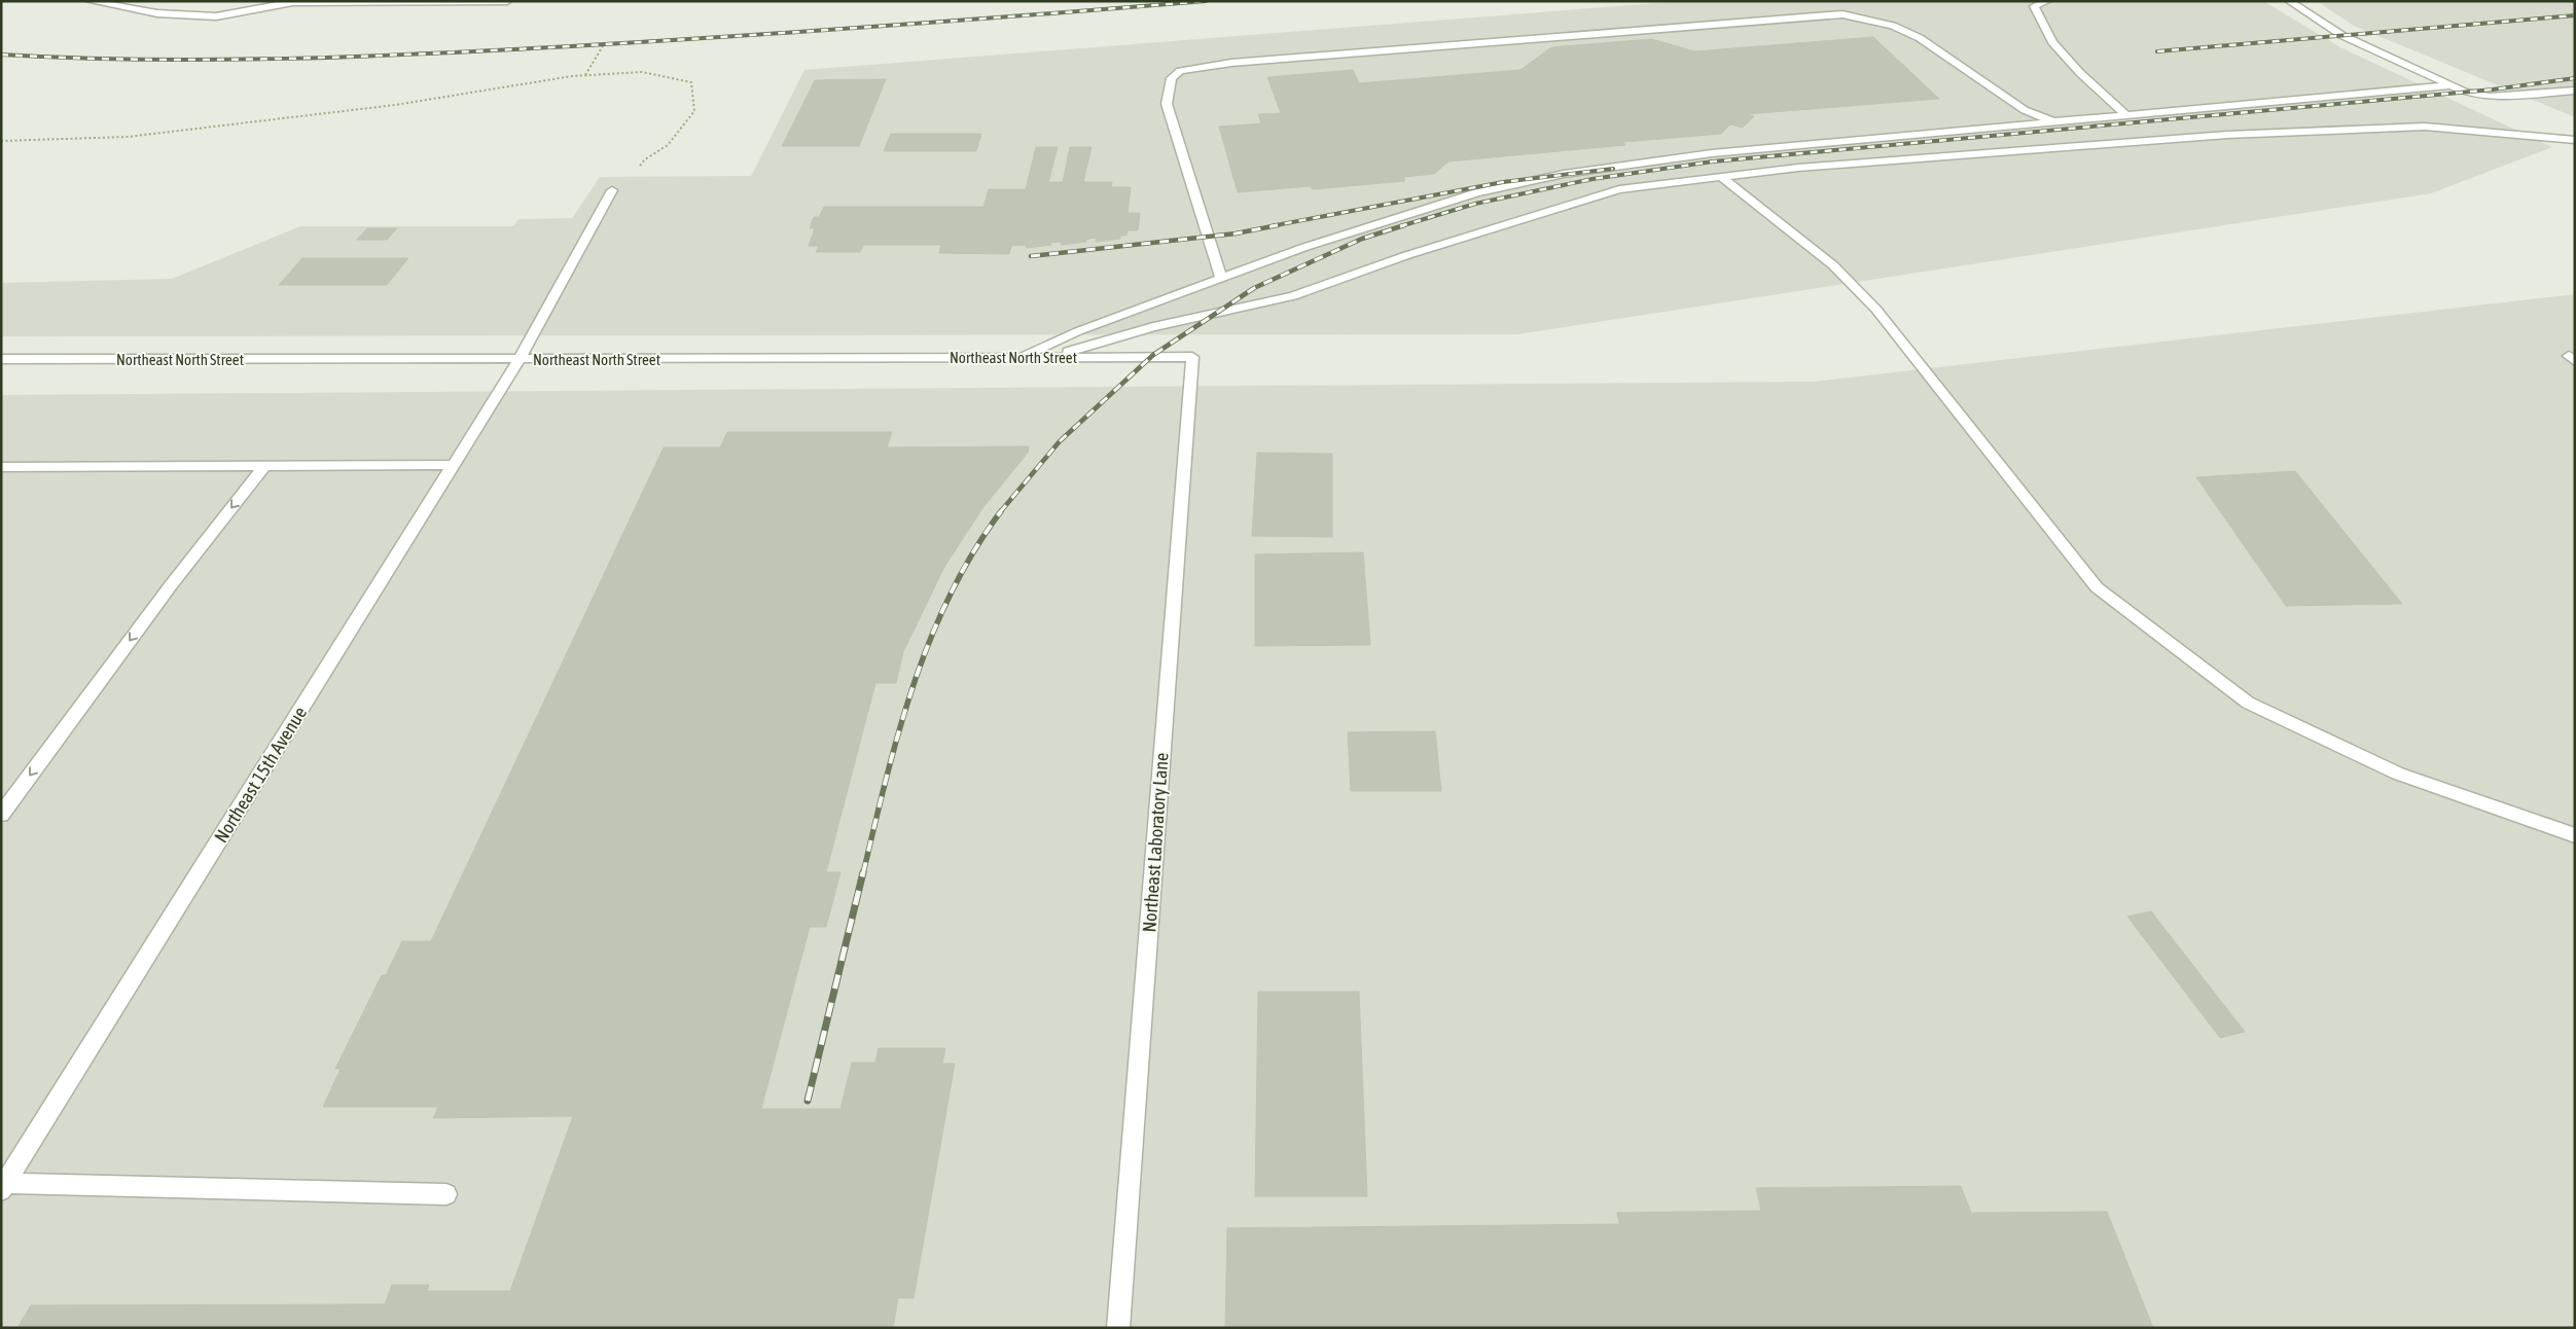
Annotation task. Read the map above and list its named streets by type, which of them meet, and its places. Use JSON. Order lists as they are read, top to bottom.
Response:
{
  "streets": {
    "lane": ["Northeast North Street", "Northeast 15th Avenue", "Northeast Laboratory Lane"]
  },
  "crossings": [
    ["Northeast North Street", "Northeast 15th Avenue"],
    ["Northeast North Street", "Northeast Laboratory Lane"]
  ]
}
